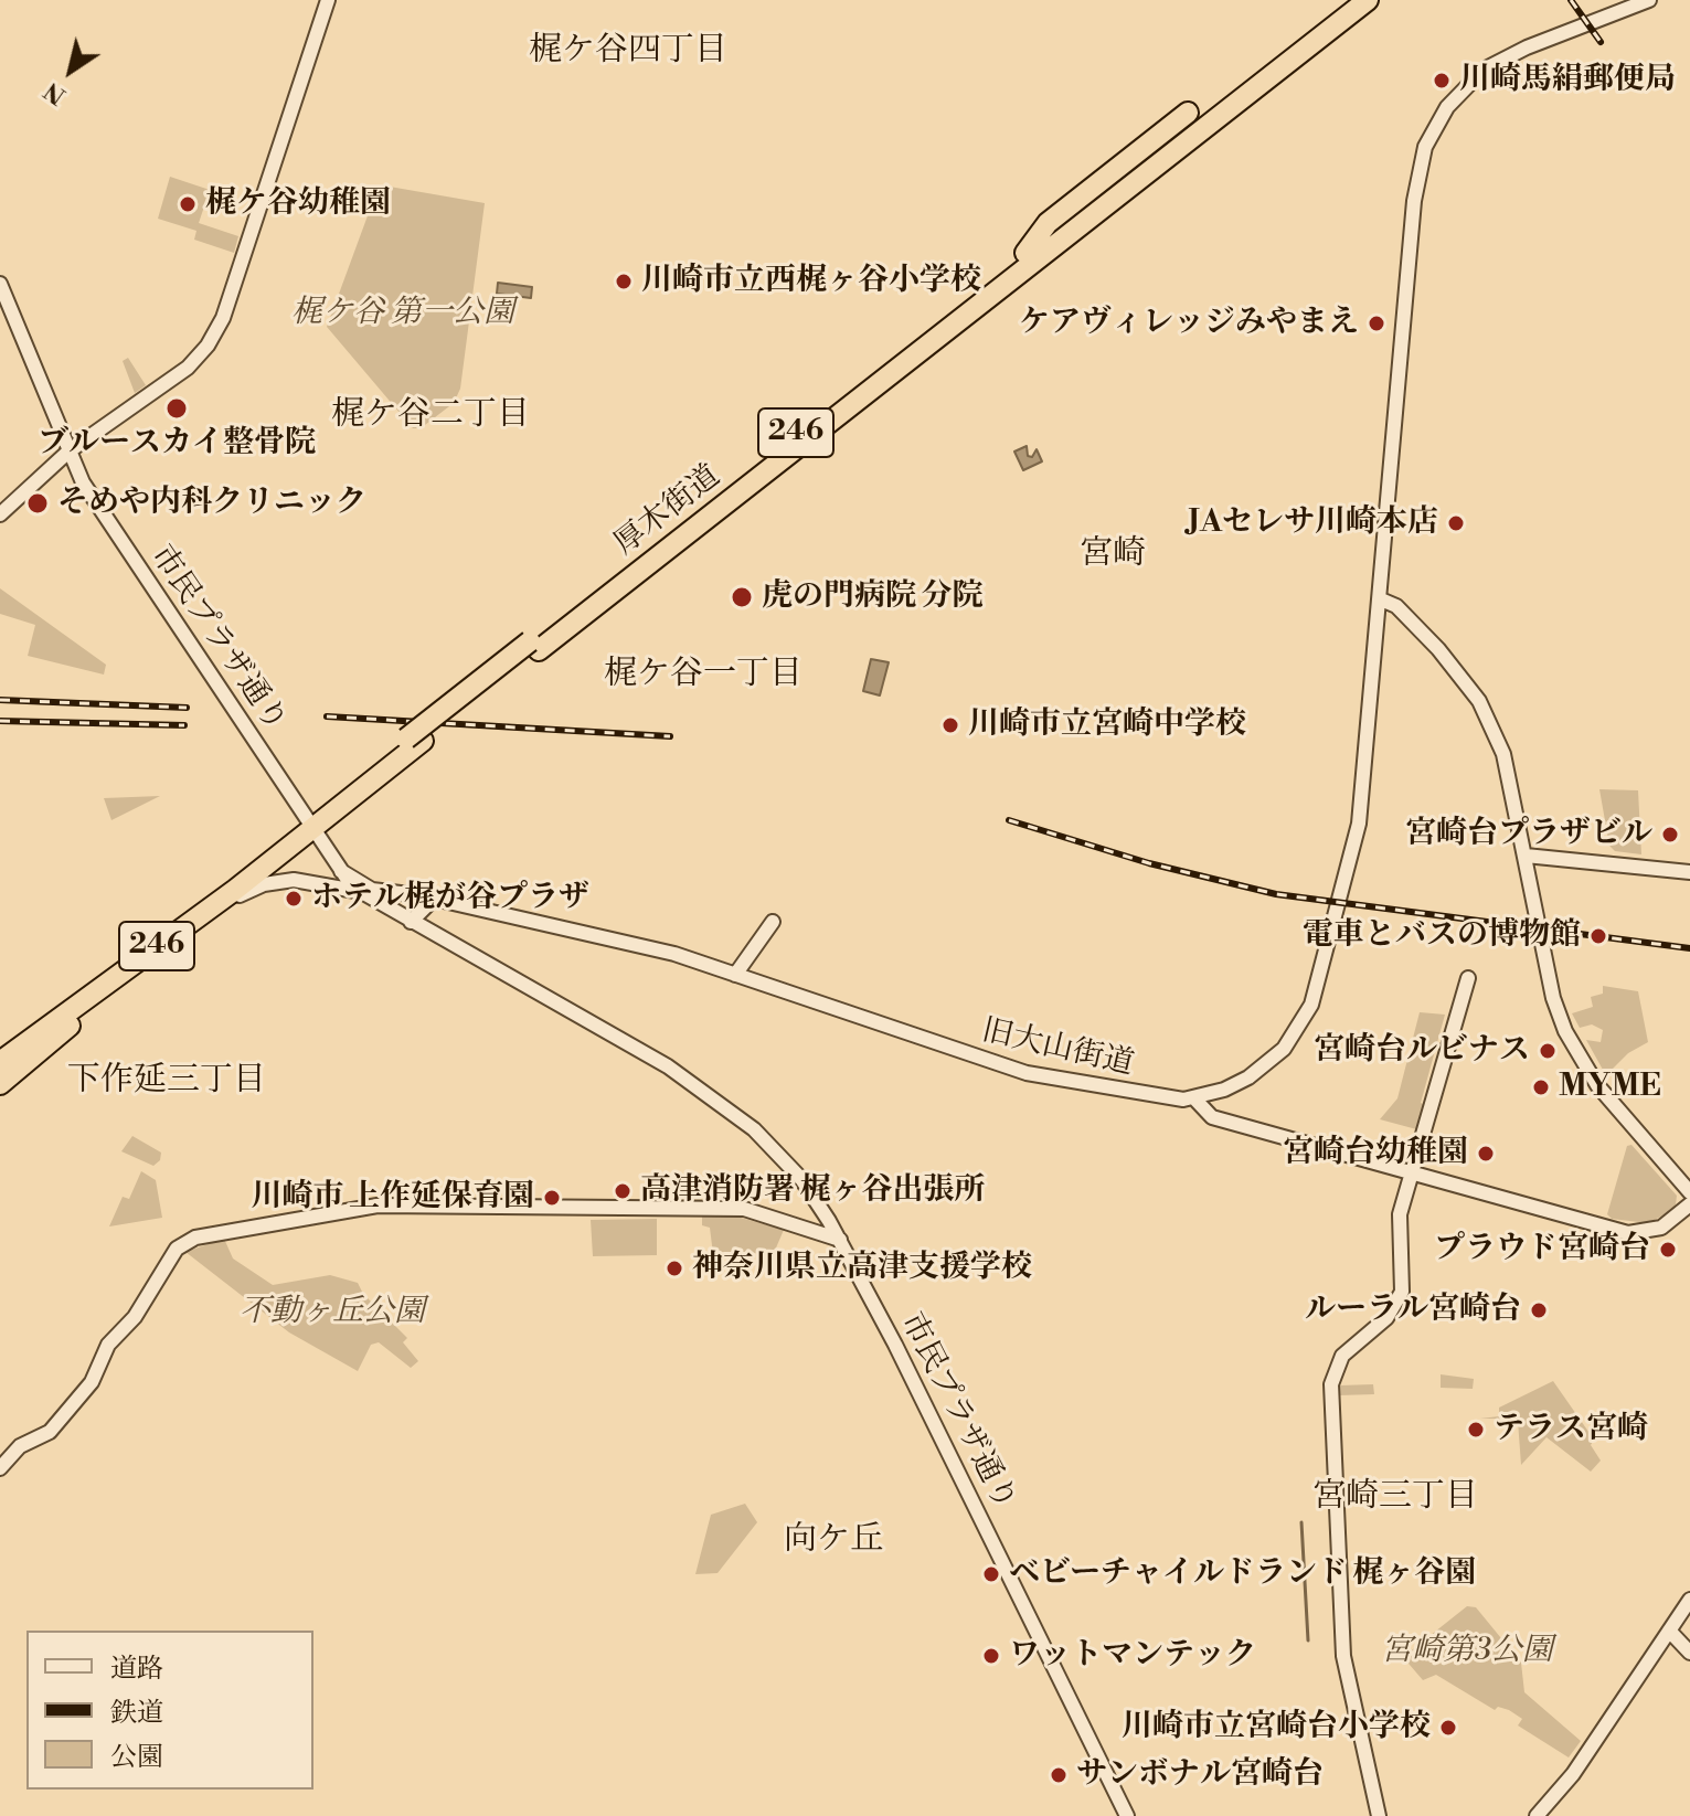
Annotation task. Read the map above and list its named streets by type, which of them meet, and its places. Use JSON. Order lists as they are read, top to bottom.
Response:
{
  "streets": {
    "highway": ["246", "厚木街道"],
    "street": ["市民プラザ通り", "旧大山街道"]
  },
  "crossings": [
    ["246", "厚木街道"],
    ["厚木街道", "市民プラザ通り"],
    ["市民プラザ通り", "旧大山街道"]
  ],
  "districts": [
    "梶ケ谷四丁目",
    "梶ケ谷二丁目",
    "宮崎",
    "梶ケ谷一丁目",
    "下作延三丁目",
    "宮崎三丁目",
    "向ケ丘"
  ],
  "parks": ["梶ケ谷 第一公園", "不動ヶ丘公園", "宮崎第3公園"],
  "places": [
    "川崎馬絹郵便局",
    "梶ケ谷幼稚園",
    "川崎市立西梶ヶ谷小学校",
    "ケアヴィレッジみやまえ",
    "ブルースカイ整骨院",
    "そめや内科クリニック",
    "JAセレサ川崎本店",
    "虎の門病院 分院",
    "川崎市立宮崎中学校",
    "宮崎台プラザビル",
    "ホテル梶が谷プラザ",
    "電車とバスの博物館",
    "宮崎台ルビナス",
    "MYME",
    "宮崎台幼稚園",
    "高津消防署 梶ヶ谷出張所",
    "川崎市 上作延保育園",
    "プラウド宮崎台",
    "神奈川県立高津支援学校",
    "ルーラル宮崎台",
    "テラス宮崎",
    "ベビーチャイルドランド 梶ヶ谷園",
    "ワットマンテック",
    "川崎市立宮崎台小学校",
    "サンボナル宮崎台"
  ],
  "legend": ["道路", "鉄道", "公園"],
  "north": "bottom left"
}
